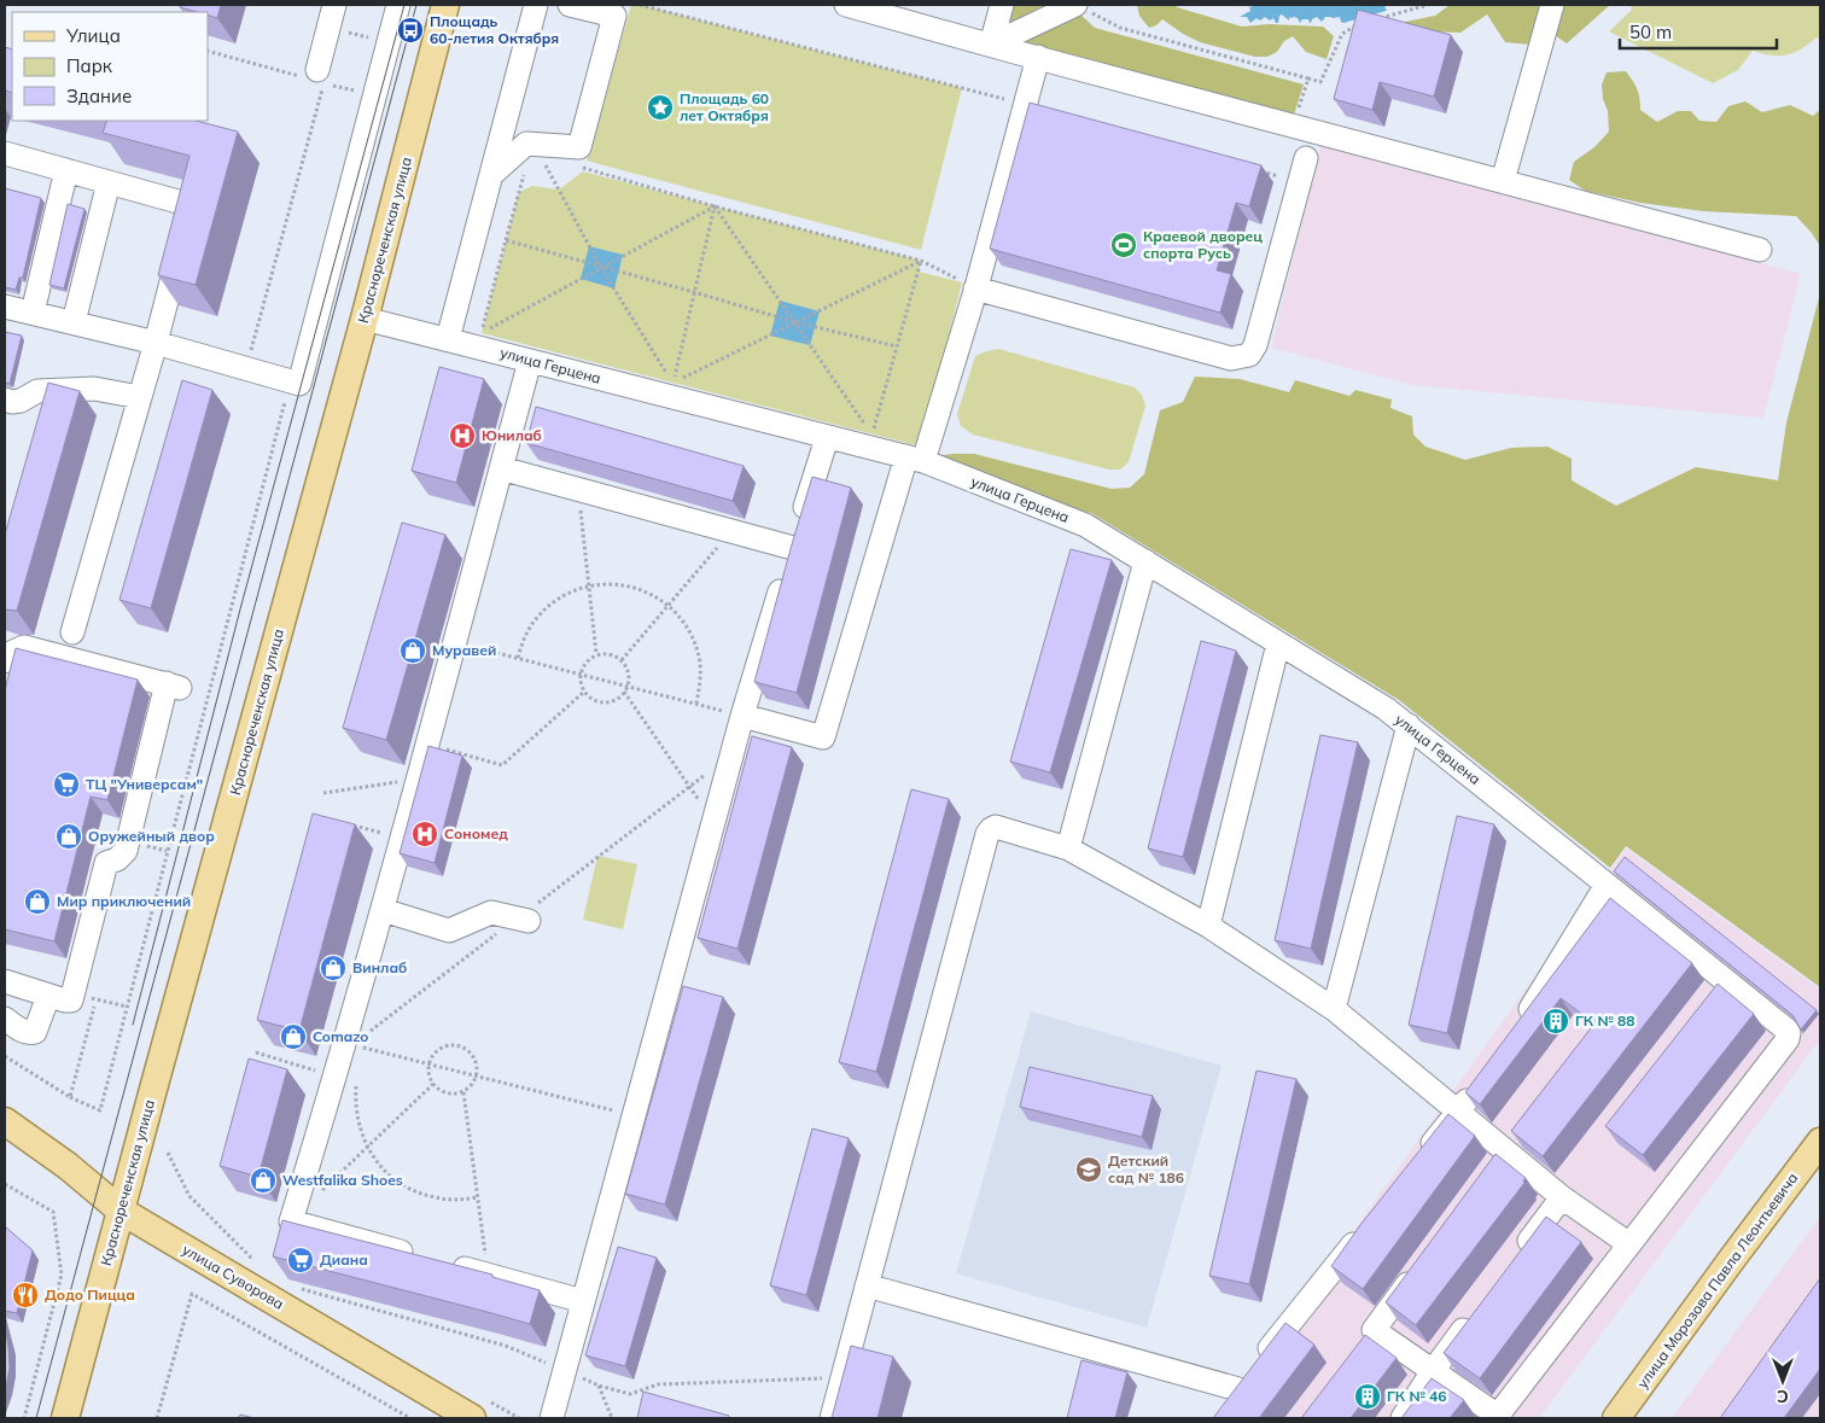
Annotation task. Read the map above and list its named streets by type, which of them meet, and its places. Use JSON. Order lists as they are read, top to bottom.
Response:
{
  "streets": {
    "main road": ["Краснореченская улица", "улица Суворова", "улица Морозова Павла Леонтьевича"],
    "street": ["улица Герцена"]
  },
  "crossings": [
    ["Краснореченская улица", "улица Герцена"],
    ["Краснореченская улица", "улица Суворова"]
  ],
  "places": {
    "bus stop": ["Площадь 60-летия Октября"],
    "place": ["Площадь 60 лет Октября"],
    "sports": ["Краевой дворец спорта Русь"],
    "hospital": ["Юнилаб", "Сономед"],
    "shop": [
      "Муравей",
      "Оружейный двор",
      "Мир приключений",
      "Винлаб",
      "Comazo",
      "Westfalika Shoes"
    ],
    "supermarket": ["ТЦ \"Универсам\"", "Диана"],
    "building": ["ГК № 88", "ГК № 46"],
    "school or university": ["Детский сад № 186"],
    "restaurant": ["Додо Пицца"]
  },
  "legend": ["Улица", "Парк", "Здание"],
  "scale_bar": "50 m",
  "north": "bottom"
}
